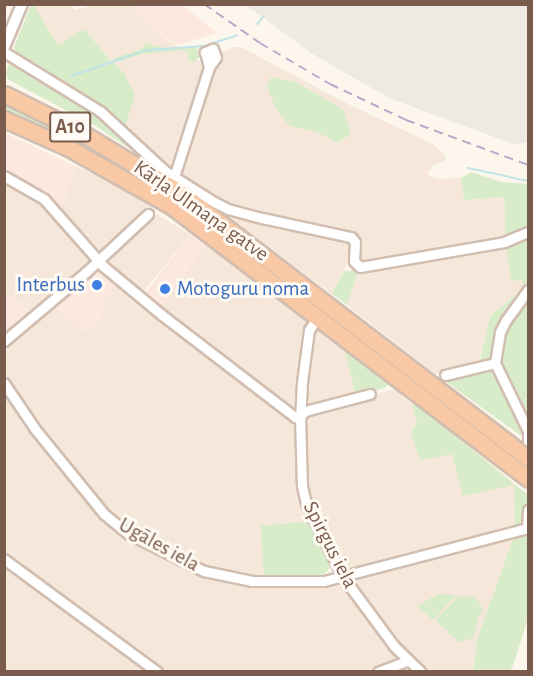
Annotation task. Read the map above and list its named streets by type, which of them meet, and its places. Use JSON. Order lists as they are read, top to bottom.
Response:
{
  "streets": {
    "highway": ["A10", "Kārļa Ulmaņa gatve"],
    "street": ["Ugāles iela", "Spirgus iela"]
  },
  "crossings": [
    ["Ugāles iela", "Spirgus iela"]
  ],
  "places": ["Interbus", "Motoguru noma"]
}
